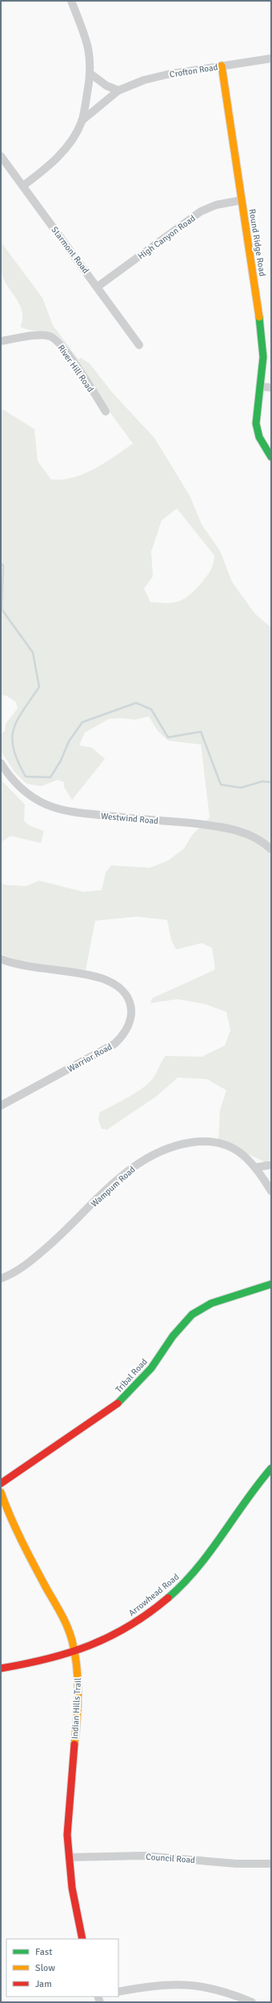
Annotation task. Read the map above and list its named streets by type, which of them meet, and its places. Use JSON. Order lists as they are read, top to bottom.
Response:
{
  "streets": {
    "street": [
      "Crofton Road",
      "High Canyon Road",
      "Round Ridge Road",
      "Starmont Road",
      "River Hill Road",
      "Westwind Road",
      "Warrior Road",
      "Wampum Road",
      "Tribal Road",
      "Arrowhead Road",
      "Indian Hills Trail",
      "Council Road"
    ]
  },
  "crossings": [
    ["Crofton Road", "Round Ridge Road"],
    ["High Canyon Road", "Round Ridge Road"],
    ["High Canyon Road", "Starmont Road"],
    ["Arrowhead Road", "Indian Hills Trail"],
    ["Indian Hills Trail", "Council Road"]
  ],
  "legend": ["Fast", "Slow", "Jam"]
}
